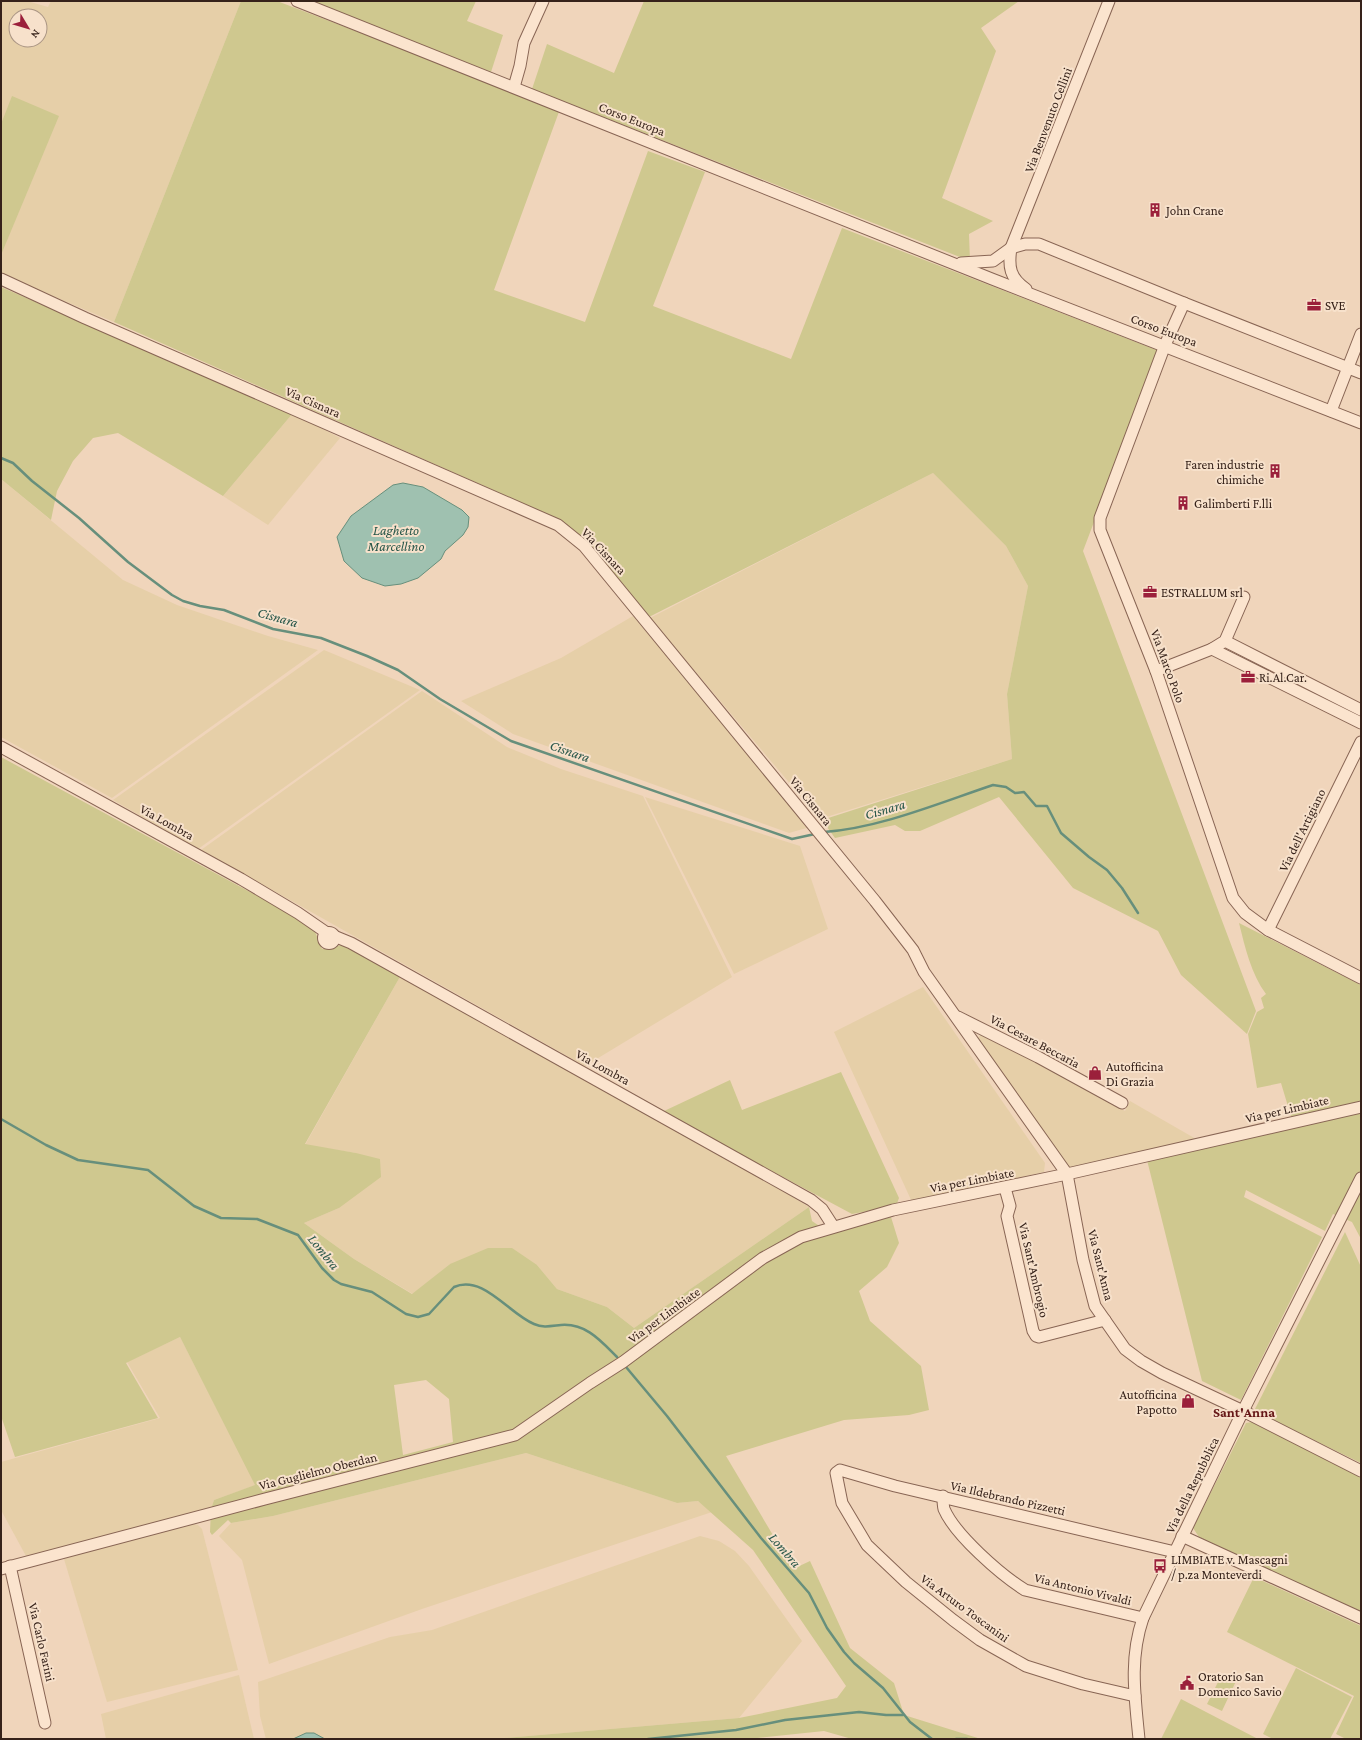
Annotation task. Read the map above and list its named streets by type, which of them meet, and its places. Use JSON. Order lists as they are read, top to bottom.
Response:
{
  "streets": {
    "street": [
      "Corso Europa",
      "Via Benvenuto Cellini",
      "Via Cisnara",
      "Via Marco Polo",
      "Via Lombra",
      "Via dell'Artigiano",
      "Via Cesare Beccaria",
      "Via per Limbiate",
      "Via Sant'Anna",
      "Via Sant'Ambrogio",
      "Via Guglielmo Oberdan",
      "Via della Repubblica",
      "Via Ildebrando Pizzetti",
      "Via Antonio Vivaldi",
      "Via Arturo Toscanini",
      "Via Carlo Farini"
    ]
  },
  "crossings": [
    ["Corso Europa", "Via Benvenuto Cellini"],
    ["Corso Europa", "Via Marco Polo"],
    ["Via Cisnara", "Via Cesare Beccaria"],
    ["Via Cisnara", "Via Sant'Anna"],
    ["Via Marco Polo", "Via dell'Artigiano"],
    ["Via Lombra", "Via per Limbiate"],
    ["Via per Limbiate", "Via Sant'Anna"],
    ["Via per Limbiate", "Via Sant'Ambrogio"],
    ["Via per Limbiate", "Via Guglielmo Oberdan"],
    ["Via Sant'Anna", "Via Sant'Ambrogio"],
    ["Via Sant'Anna", "Via della Repubblica"],
    ["Via Guglielmo Oberdan", "Via Carlo Farini"],
    ["Via della Repubblica", "Via Ildebrando Pizzetti"],
    ["Via della Repubblica", "Via Antonio Vivaldi"],
    ["Via della Repubblica", "Via Arturo Toscanini"],
    ["Via Ildebrando Pizzetti", "Via Antonio Vivaldi"],
    ["Via Ildebrando Pizzetti", "Via Arturo Toscanini"]
  ],
  "districts": ["Sant'Anna"],
  "water": ["Laghetto Marcellino", "Cisnara", "Lombra"],
  "places": {
    "building": ["John Crane", "Faren industrie chimiche", "Galimberti F.lli"],
    "office": ["SVE", "ESTRALLUM srl", "Ri.Al.Car."],
    "shop": ["Autofficina Di Grazia", "Autofficina Papotto"],
    "bus stop": ["LIMBIATE v. Mascagni / p.za Monteverdi"],
    "public building": ["Oratorio San Domenico Savio"]
  },
  "north": "bottom right"
}
